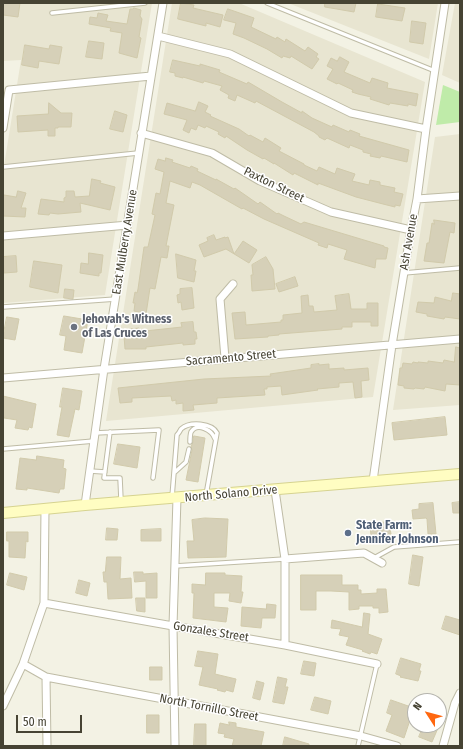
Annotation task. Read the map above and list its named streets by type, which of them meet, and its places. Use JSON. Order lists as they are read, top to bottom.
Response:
{
  "streets": {
    "main road": ["North Solano Drive"],
    "street": [
      "Paxton Street",
      "East Mulberry Avenue",
      "Ash Avenue",
      "Sacramento Street",
      "Gonzales Street",
      "North Tornillo Street"
    ]
  },
  "crossings": [
    ["Paxton Street", "East Mulberry Avenue"],
    ["Paxton Street", "Ash Avenue"],
    ["East Mulberry Avenue", "Sacramento Street"],
    ["East Mulberry Avenue", "North Solano Drive"],
    ["Ash Avenue", "Sacramento Street"],
    ["Ash Avenue", "North Solano Drive"]
  ],
  "places": ["Jehovah's Witness of Las Cruces", "State Farm: Jennifer Johnson"],
  "scale_bar": "50 m",
  "north": "top left"
}
